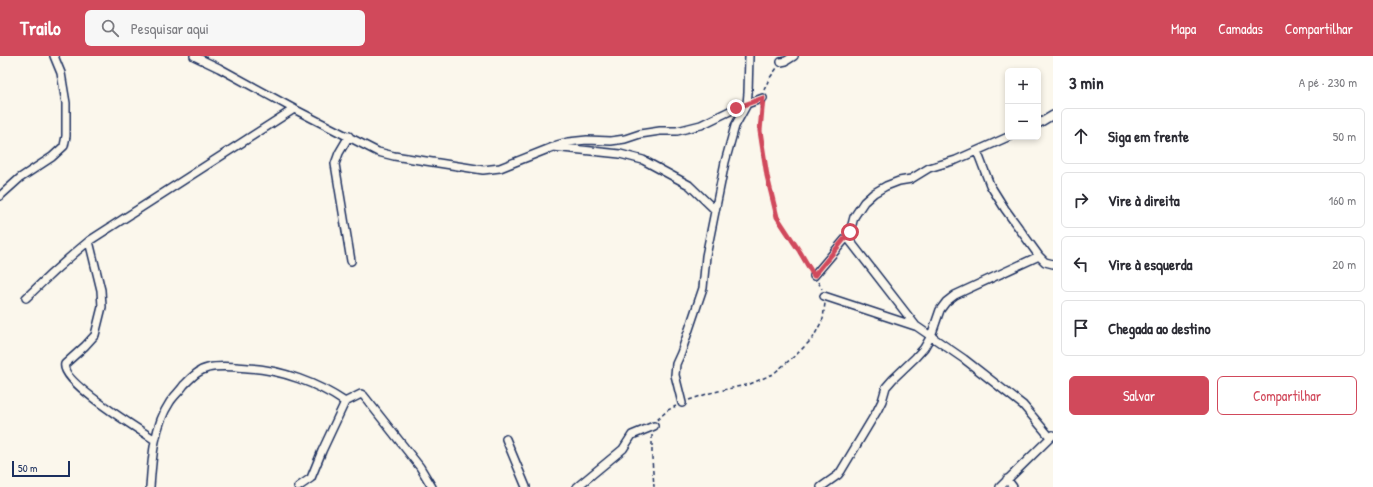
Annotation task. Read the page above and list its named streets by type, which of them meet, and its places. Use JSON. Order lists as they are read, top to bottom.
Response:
{
  "scale_bar": "50 m",
  "page": {
    "header": "Trailo",
    "search": "Pesquisar aqui",
    "nav": ["Mapa", "Camadas", "Compartilhar"],
    "heading": ["3 min", "A pé · 230 m"],
    "map_buttons": ["+", "−"],
    "list": [
      ["Siga em frente", "50 m"],
      ["Vire à direita", "160 m"],
      ["Vire à esquerda", "20 m"],
      "Chegada ao destino"
    ],
    "buttons": ["Salvar", "Compartilhar"],
    "scale": "50 m"
  }
}
